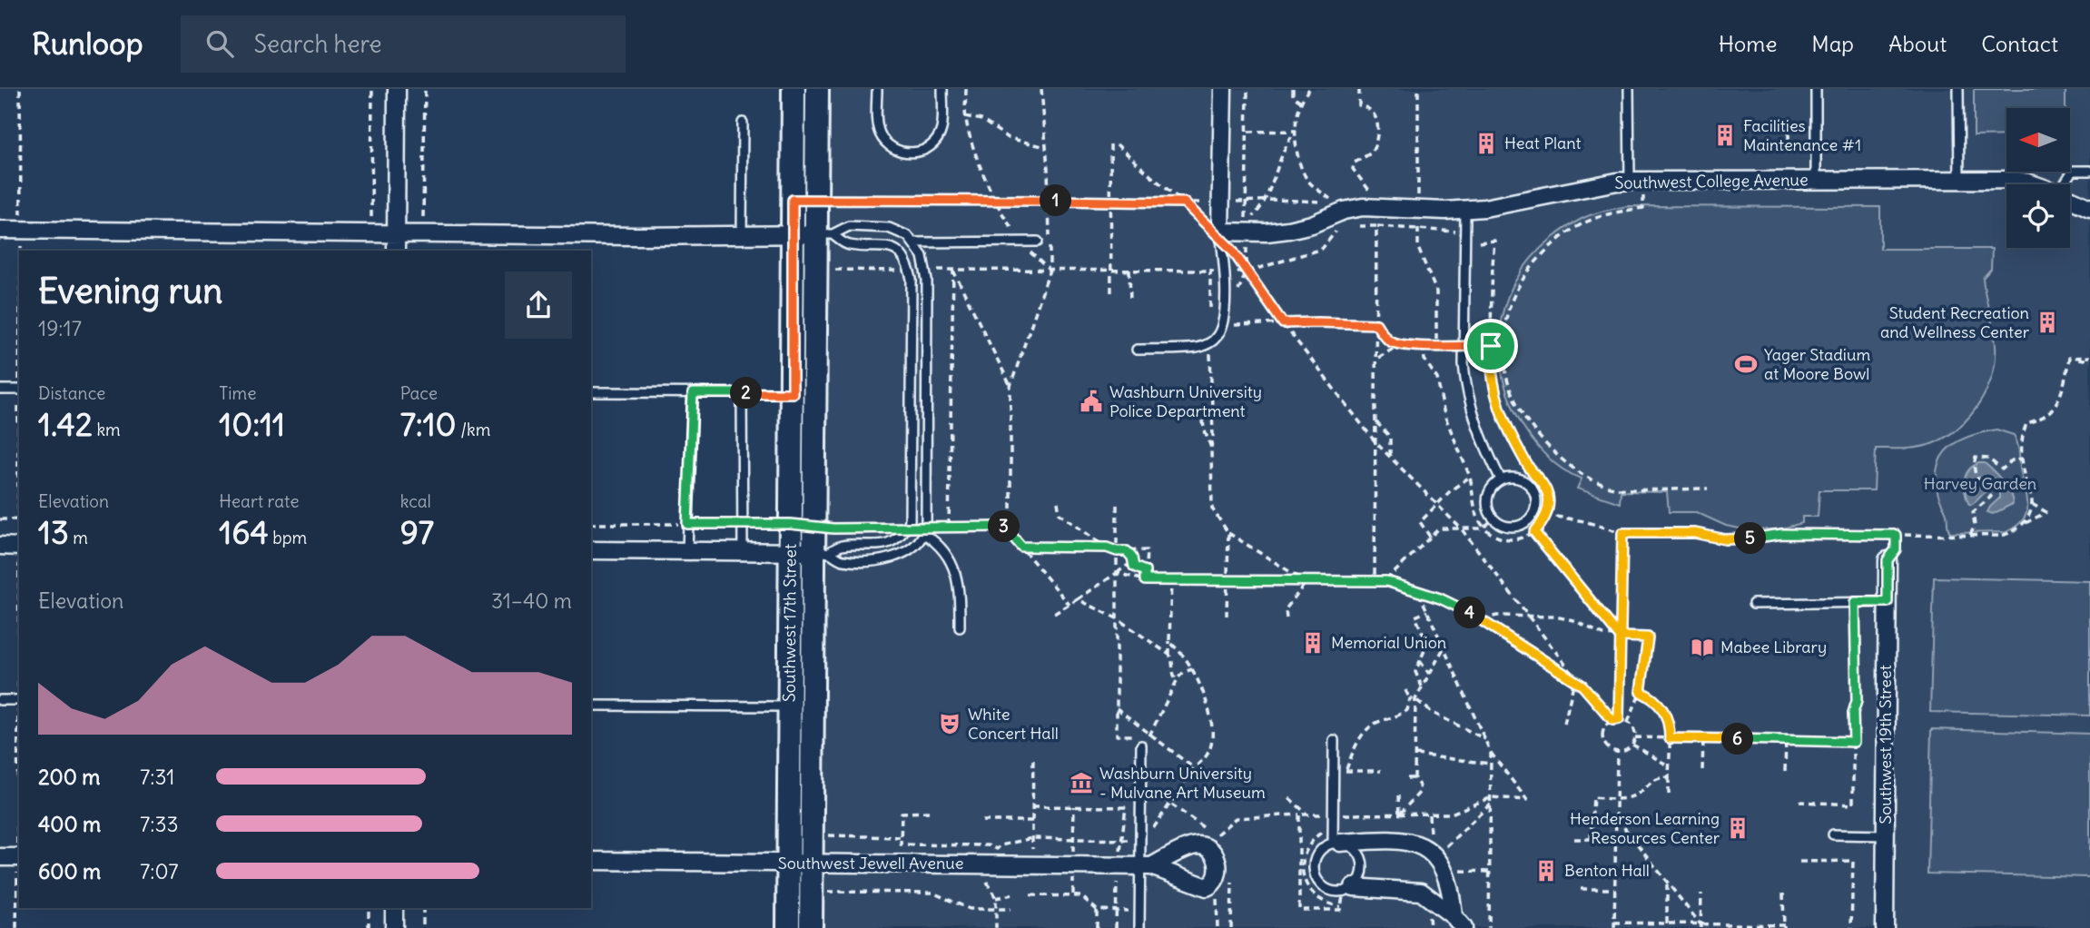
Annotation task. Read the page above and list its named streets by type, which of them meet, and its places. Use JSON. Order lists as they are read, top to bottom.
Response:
{
  "streets": {
    "main road": ["Southwest 17th Street"],
    "street": ["Southwest College Avenue", "Southwest 19th Street", "Southwest Jewell Avenue"]
  },
  "crossings": [
    ["Southwest 17th Street", "Southwest Jewell Avenue"]
  ],
  "parks": ["Harvey Garden"],
  "places": {
    "building": [
      "Facilities Maintenance #1",
      "Heat Plant",
      "Student Recreation and Wellness Center",
      "Memorial Union",
      "Henderson Learning Resources Center",
      "Benton Hall"
    ],
    "sports": ["Yager Stadium at Moore Bowl"],
    "public building": ["Washburn University Police Department"],
    "library": ["Mabee Library"],
    "theatre": ["White Concert Hall"],
    "museum": ["Washburn University - Mulvane Art Museum"]
  },
  "north": "left",
  "page": {
    "header": "Runloop",
    "search": "Search here",
    "nav": [
      "Home",
      "Map",
      "About",
      "Contact"
    ],
    "pins": [
      "1",
      "2",
      "3",
      "5",
      "4",
      "6"
    ],
    "heading": ["Evening run", "19:17"],
    "stats": [
      ["Distance", "1.42 km"],
      ["Time", "10:11"],
      ["Pace", "7:10 /km"],
      ["Elevation", "13 m"],
      ["Heart rate", "164 bpm"],
      ["kcal", "97"]
    ],
    "chart": ["Elevation", "31–40 m"],
    "list": [
      {
        "name": "200 m",
        "note": "7:31"
      },
      {
        "name": "400 m",
        "note": "7:33"
      },
      {
        "name": "600 m",
        "note": "7:07"
      }
    ]
  }
}
